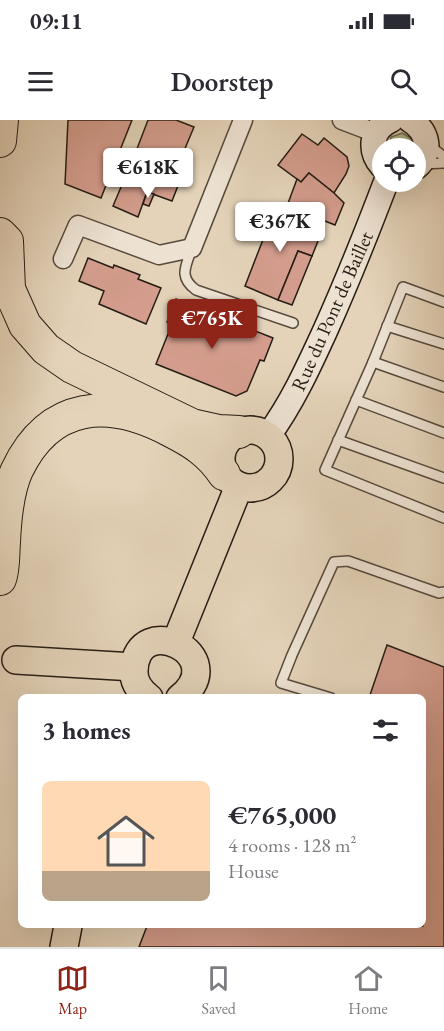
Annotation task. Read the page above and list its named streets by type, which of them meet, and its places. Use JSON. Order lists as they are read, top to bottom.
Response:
{
  "streets": {
    "street": ["Rue du Pont de Baillet"]
  },
  "page": {
    "status": "09:11",
    "header": "Doorstep",
    "price": ["€618K", "€367K", "€765K"],
    "heading": "3 homes",
    "list": [
      {
        "name": "€765,000",
        "note": "4 rooms · 128 m² · House"
      }
    ],
    "tabs": ["Map", "Saved", "Home"]
  }
}
